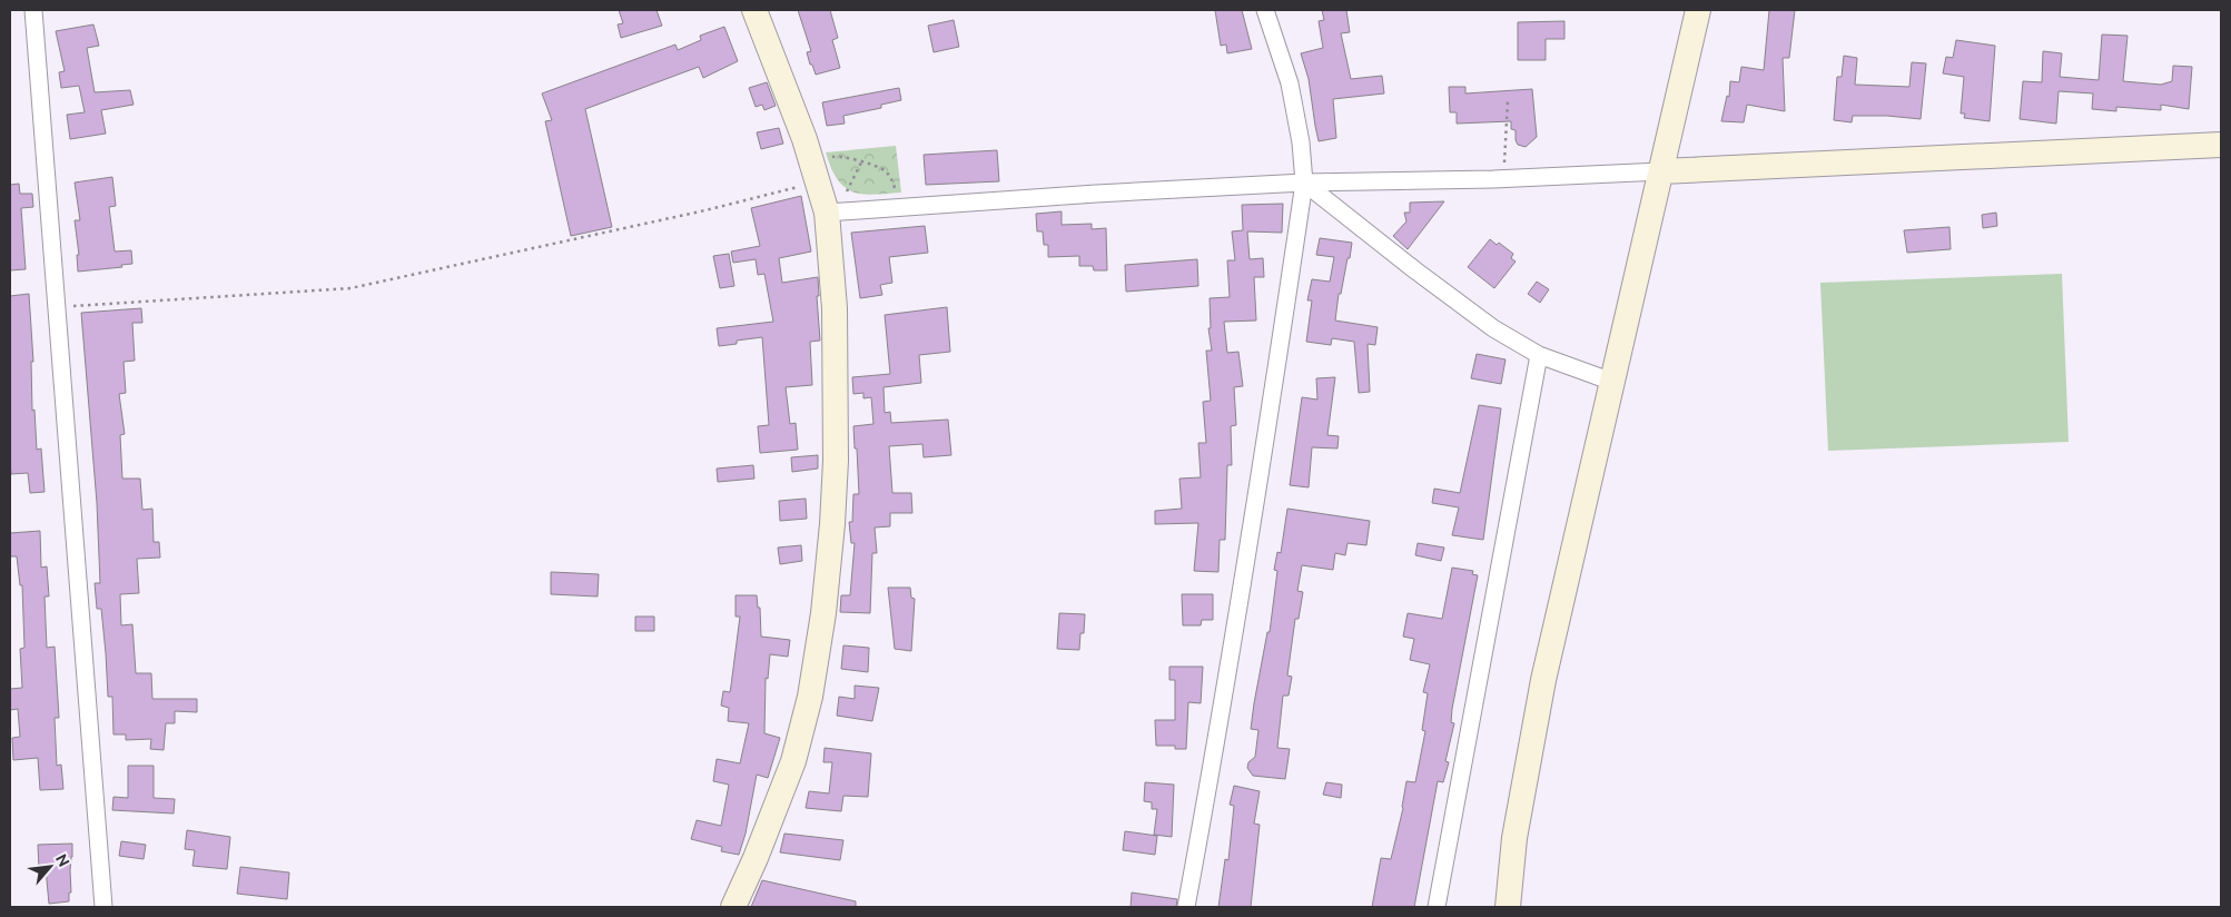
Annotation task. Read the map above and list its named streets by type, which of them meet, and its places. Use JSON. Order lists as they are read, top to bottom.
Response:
{
  "north": "top right"
}
